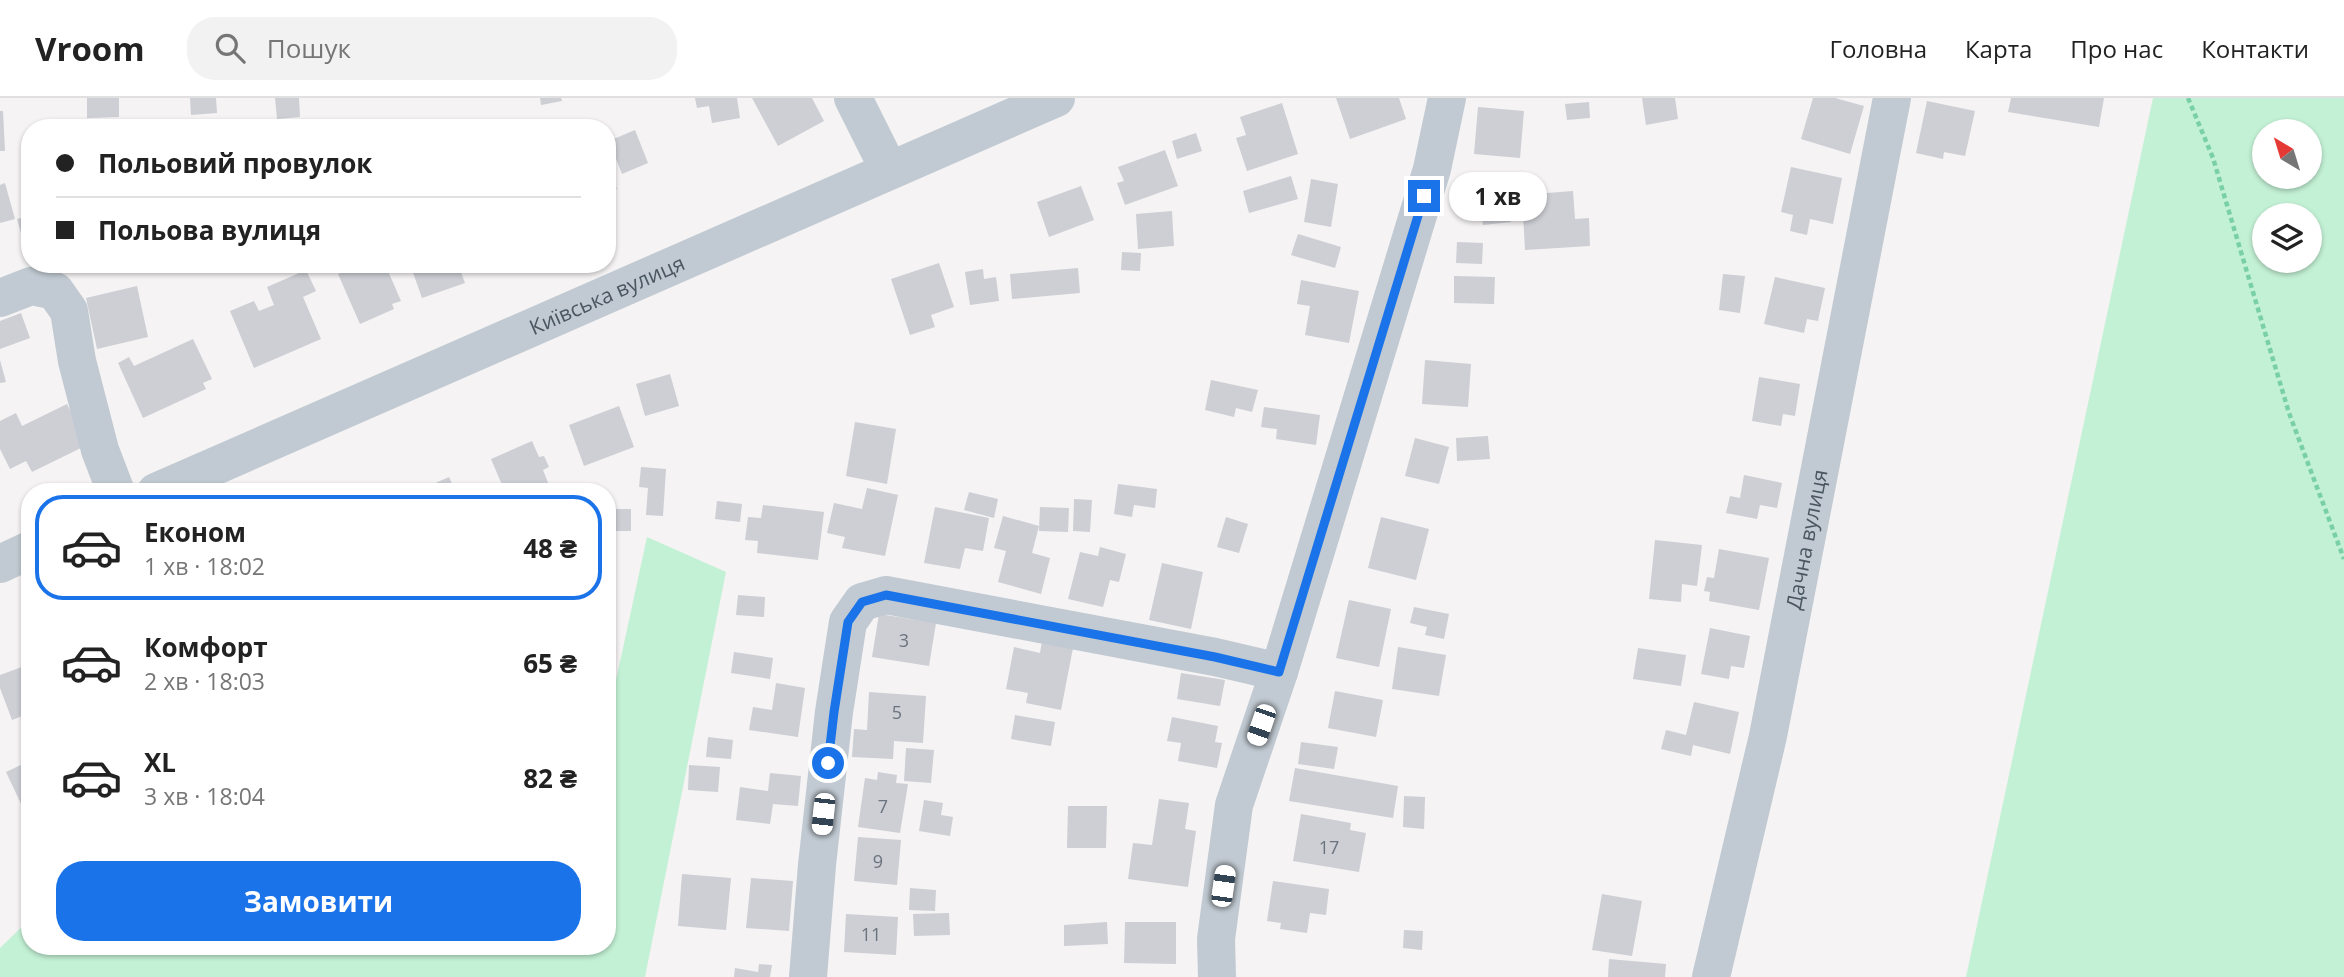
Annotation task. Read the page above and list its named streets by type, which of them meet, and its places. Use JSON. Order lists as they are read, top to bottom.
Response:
{
  "streets": {
    "street": ["Київська вулиця", "Дачна вулиця"]
  },
  "house_numbers": [
    "3",
    "5",
    "7",
    "17",
    "9",
    "11"
  ],
  "north": "top left",
  "page": {
    "header": "Vroom",
    "search": "Пошук",
    "nav": [
      "Головна",
      "Карта",
      "Про нас",
      "Контакти"
    ],
    "banner": ["Польовий провулок", "Польова вулиця"],
    "bubble": "1 хв",
    "list": [
      {
        "name": "Економ",
        "note": "1 хв · 18:02",
        "value": "48 ₴"
      },
      {
        "name": "Комфорт",
        "note": "2 хв · 18:03",
        "value": "65 ₴"
      },
      {
        "name": "XL",
        "note": "3 хв · 18:04",
        "value": "82 ₴"
      }
    ],
    "buttons": "Замовити"
  }
}
